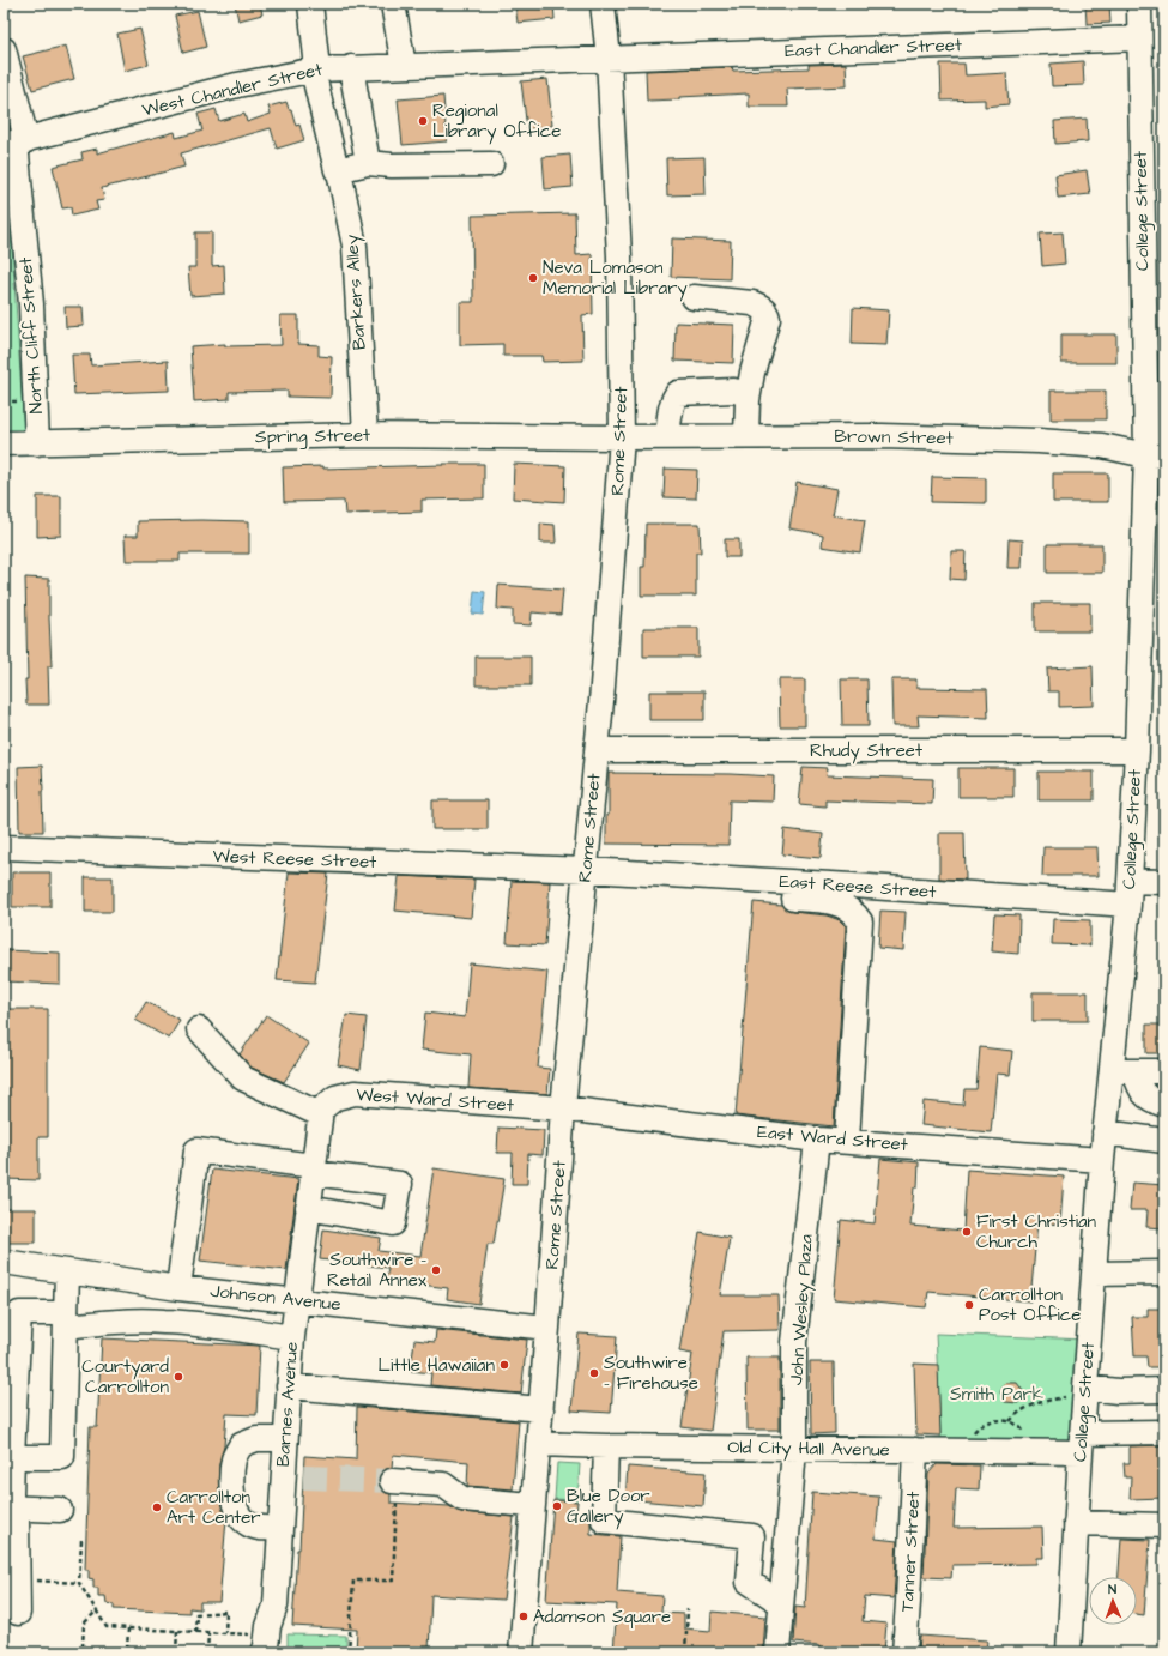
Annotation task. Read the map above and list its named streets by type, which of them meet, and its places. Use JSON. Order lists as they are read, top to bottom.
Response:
{
  "streets": {
    "street": [
      "East Chandler Street",
      "West Chandler Street",
      "College Street",
      "Barkers Alley",
      "North Cliff Street",
      "Spring Street",
      "Brown Street",
      "Rome Street",
      "Rhudy Street",
      "West Reese Street",
      "East Reese Street",
      "West Ward Street",
      "East Ward Street",
      "Johnson Avenue",
      "John Wesley Plaza",
      "Barnes Avenue",
      "Old City Hall Avenue",
      "Tanner Street"
    ]
  },
  "crossings": [
    ["East Chandler Street", "West Chandler Street"],
    ["East Chandler Street", "College Street"],
    ["East Chandler Street", "Rome Street"],
    ["West Chandler Street", "Barkers Alley"],
    ["West Chandler Street", "North Cliff Street"],
    ["West Chandler Street", "Rome Street"],
    ["College Street", "Brown Street"],
    ["College Street", "Rhudy Street"],
    ["College Street", "East Reese Street"],
    ["College Street", "East Ward Street"],
    ["College Street", "Old City Hall Avenue"],
    ["Barkers Alley", "Spring Street"],
    ["North Cliff Street", "Spring Street"],
    ["Spring Street", "Brown Street"],
    ["Spring Street", "Rome Street"],
    ["Brown Street", "Rome Street"],
    ["Rome Street", "Rhudy Street"],
    ["Rome Street", "West Reese Street"],
    ["Rome Street", "East Reese Street"],
    ["Rome Street", "West Ward Street"],
    ["Rome Street", "East Ward Street"],
    ["Rome Street", "Johnson Avenue"],
    ["Rome Street", "Old City Hall Avenue"],
    ["West Reese Street", "East Reese Street"],
    ["West Ward Street", "East Ward Street"],
    ["East Ward Street", "John Wesley Plaza"],
    ["Johnson Avenue", "Barnes Avenue"],
    ["John Wesley Plaza", "Old City Hall Avenue"],
    ["Old City Hall Avenue", "Tanner Street"]
  ],
  "parks": ["Smith Park"],
  "places": [
    "Regional Library Office",
    "Neva Lomason Memorial Library",
    "First Christian Church",
    "Southwire - Retail Annex",
    "Carrollton Post Office",
    "Little Hawaiian",
    "Southwire - Firehouse",
    "Courtyard Carrollton",
    "Blue Door Gallery",
    "Carrollton Art Center",
    "Adamson Square"
  ],
  "north": "top"
}
